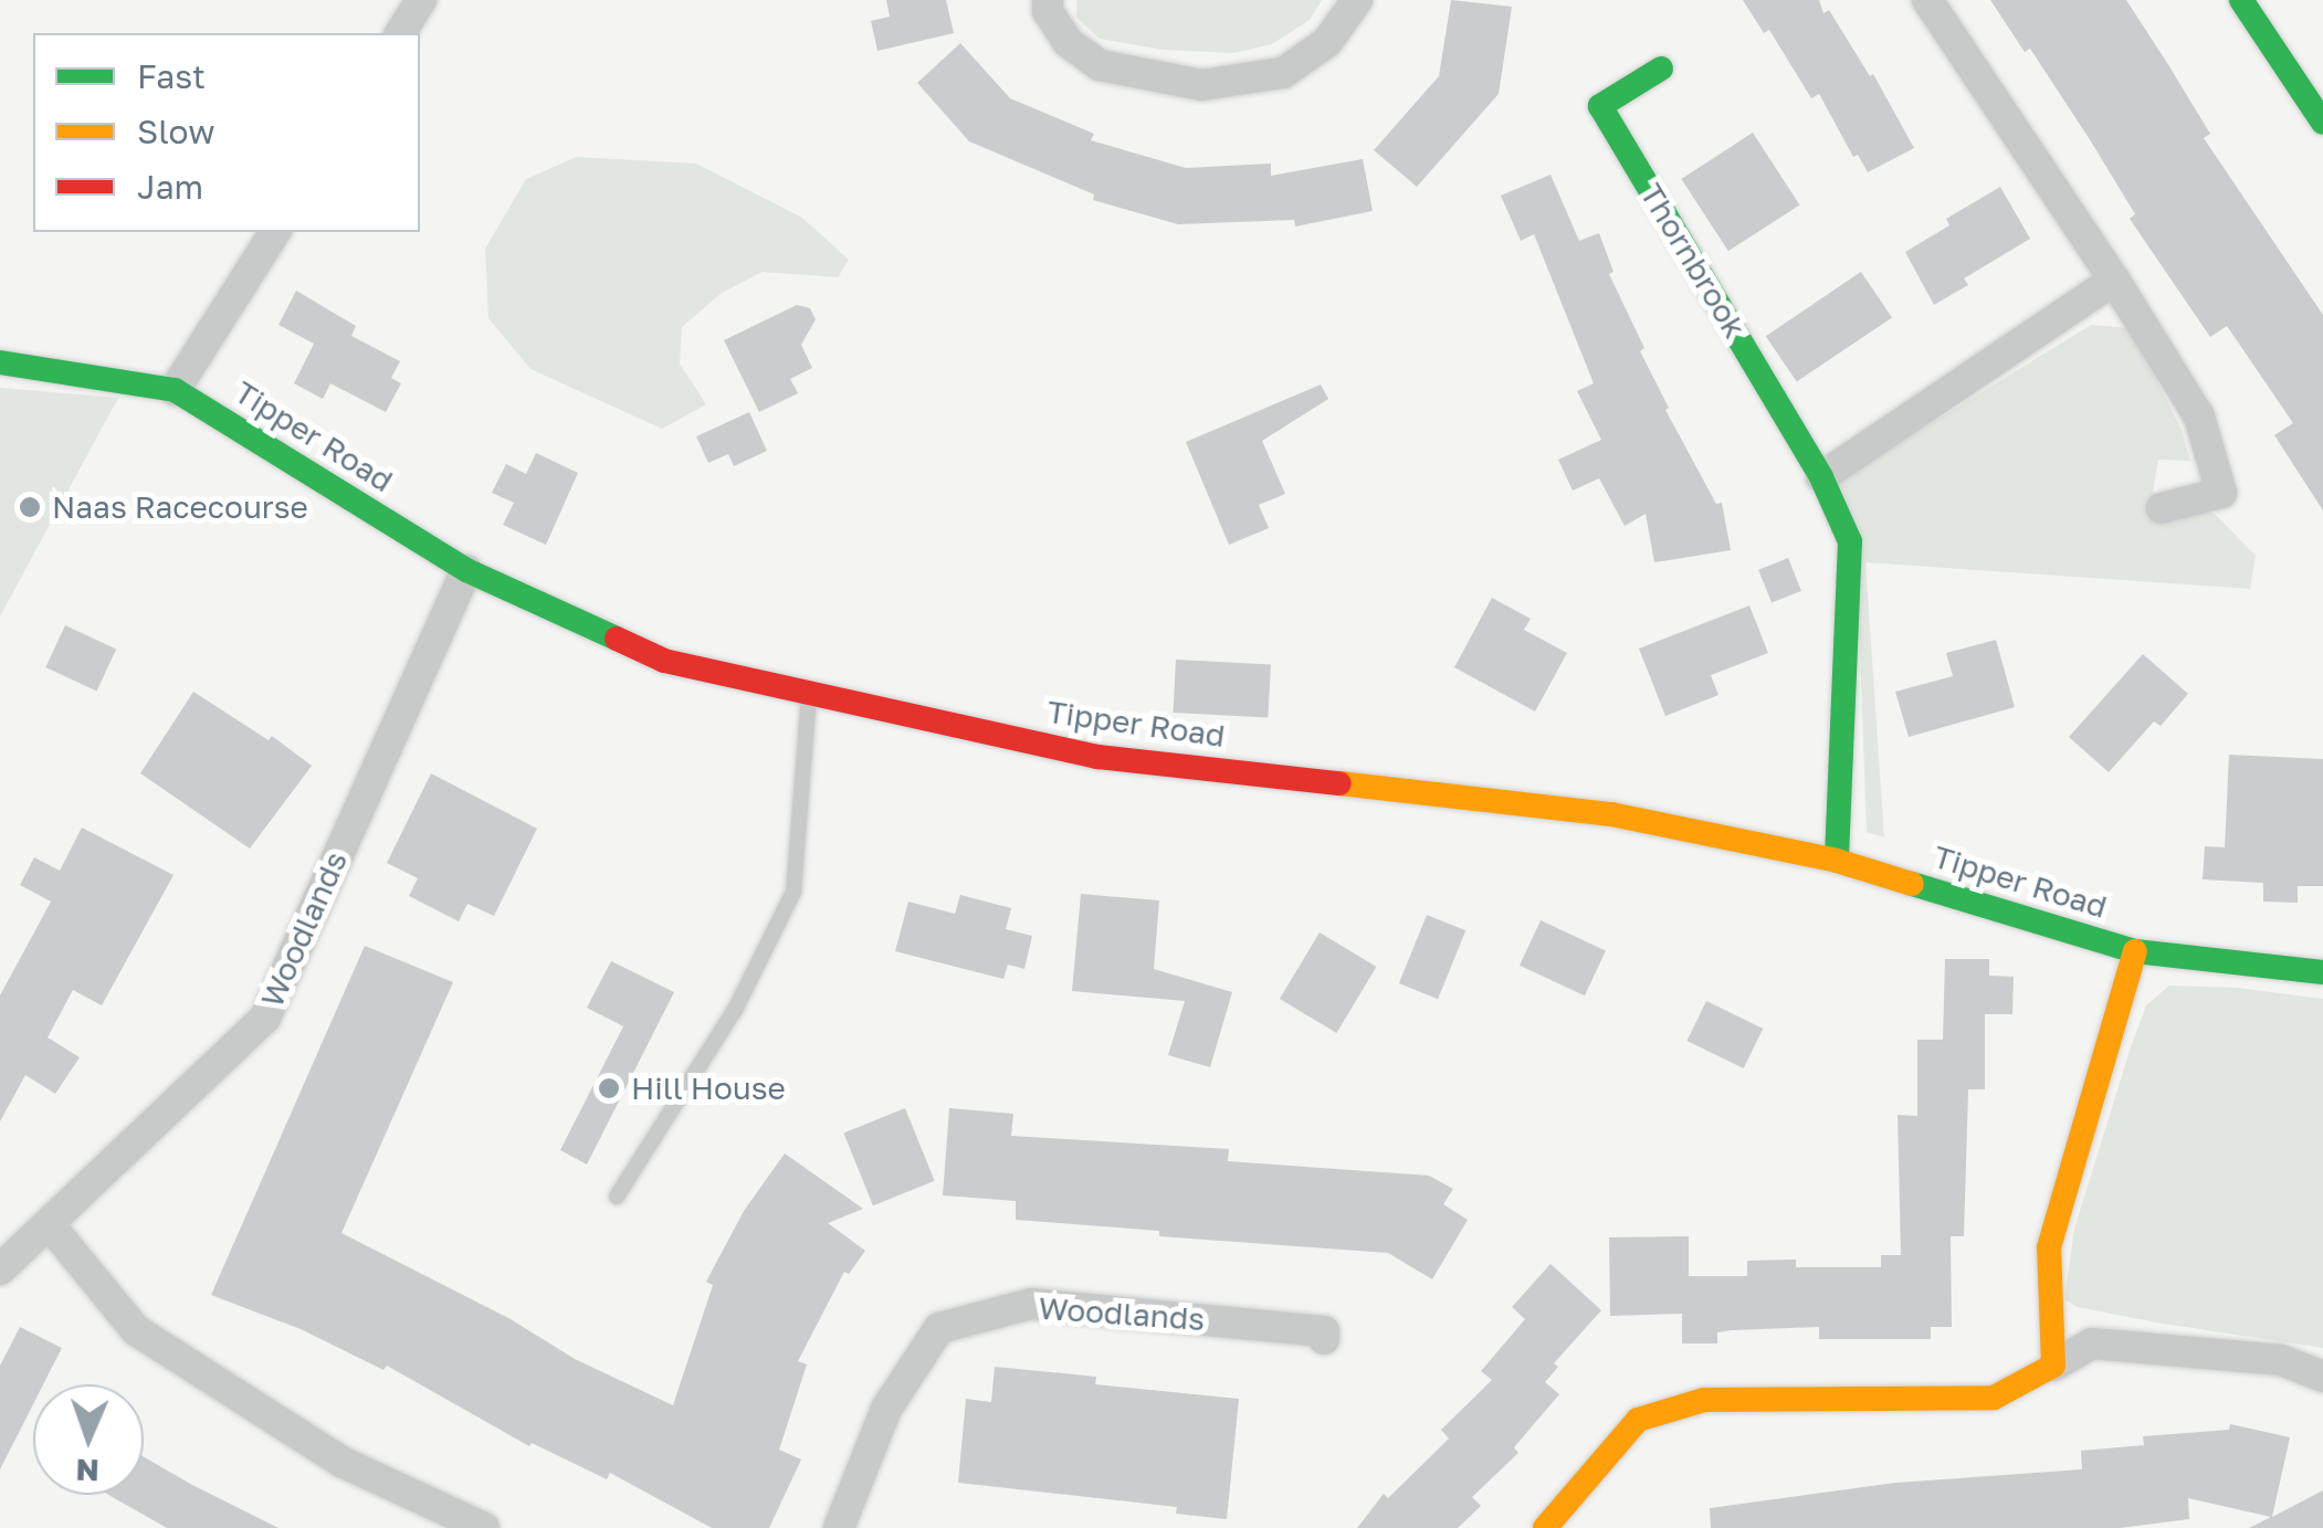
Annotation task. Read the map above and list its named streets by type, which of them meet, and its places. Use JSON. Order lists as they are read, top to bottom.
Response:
{
  "streets": {
    "street": ["Thornbrook", "Tipper Road", "Woodlands"]
  },
  "crossings": [
    ["Thornbrook", "Tipper Road"],
    ["Tipper Road", "Woodlands"]
  ],
  "places": ["Naas Racecourse", "Hill House"],
  "legend": ["Fast", "Slow", "Jam"],
  "north": "bottom"
}
